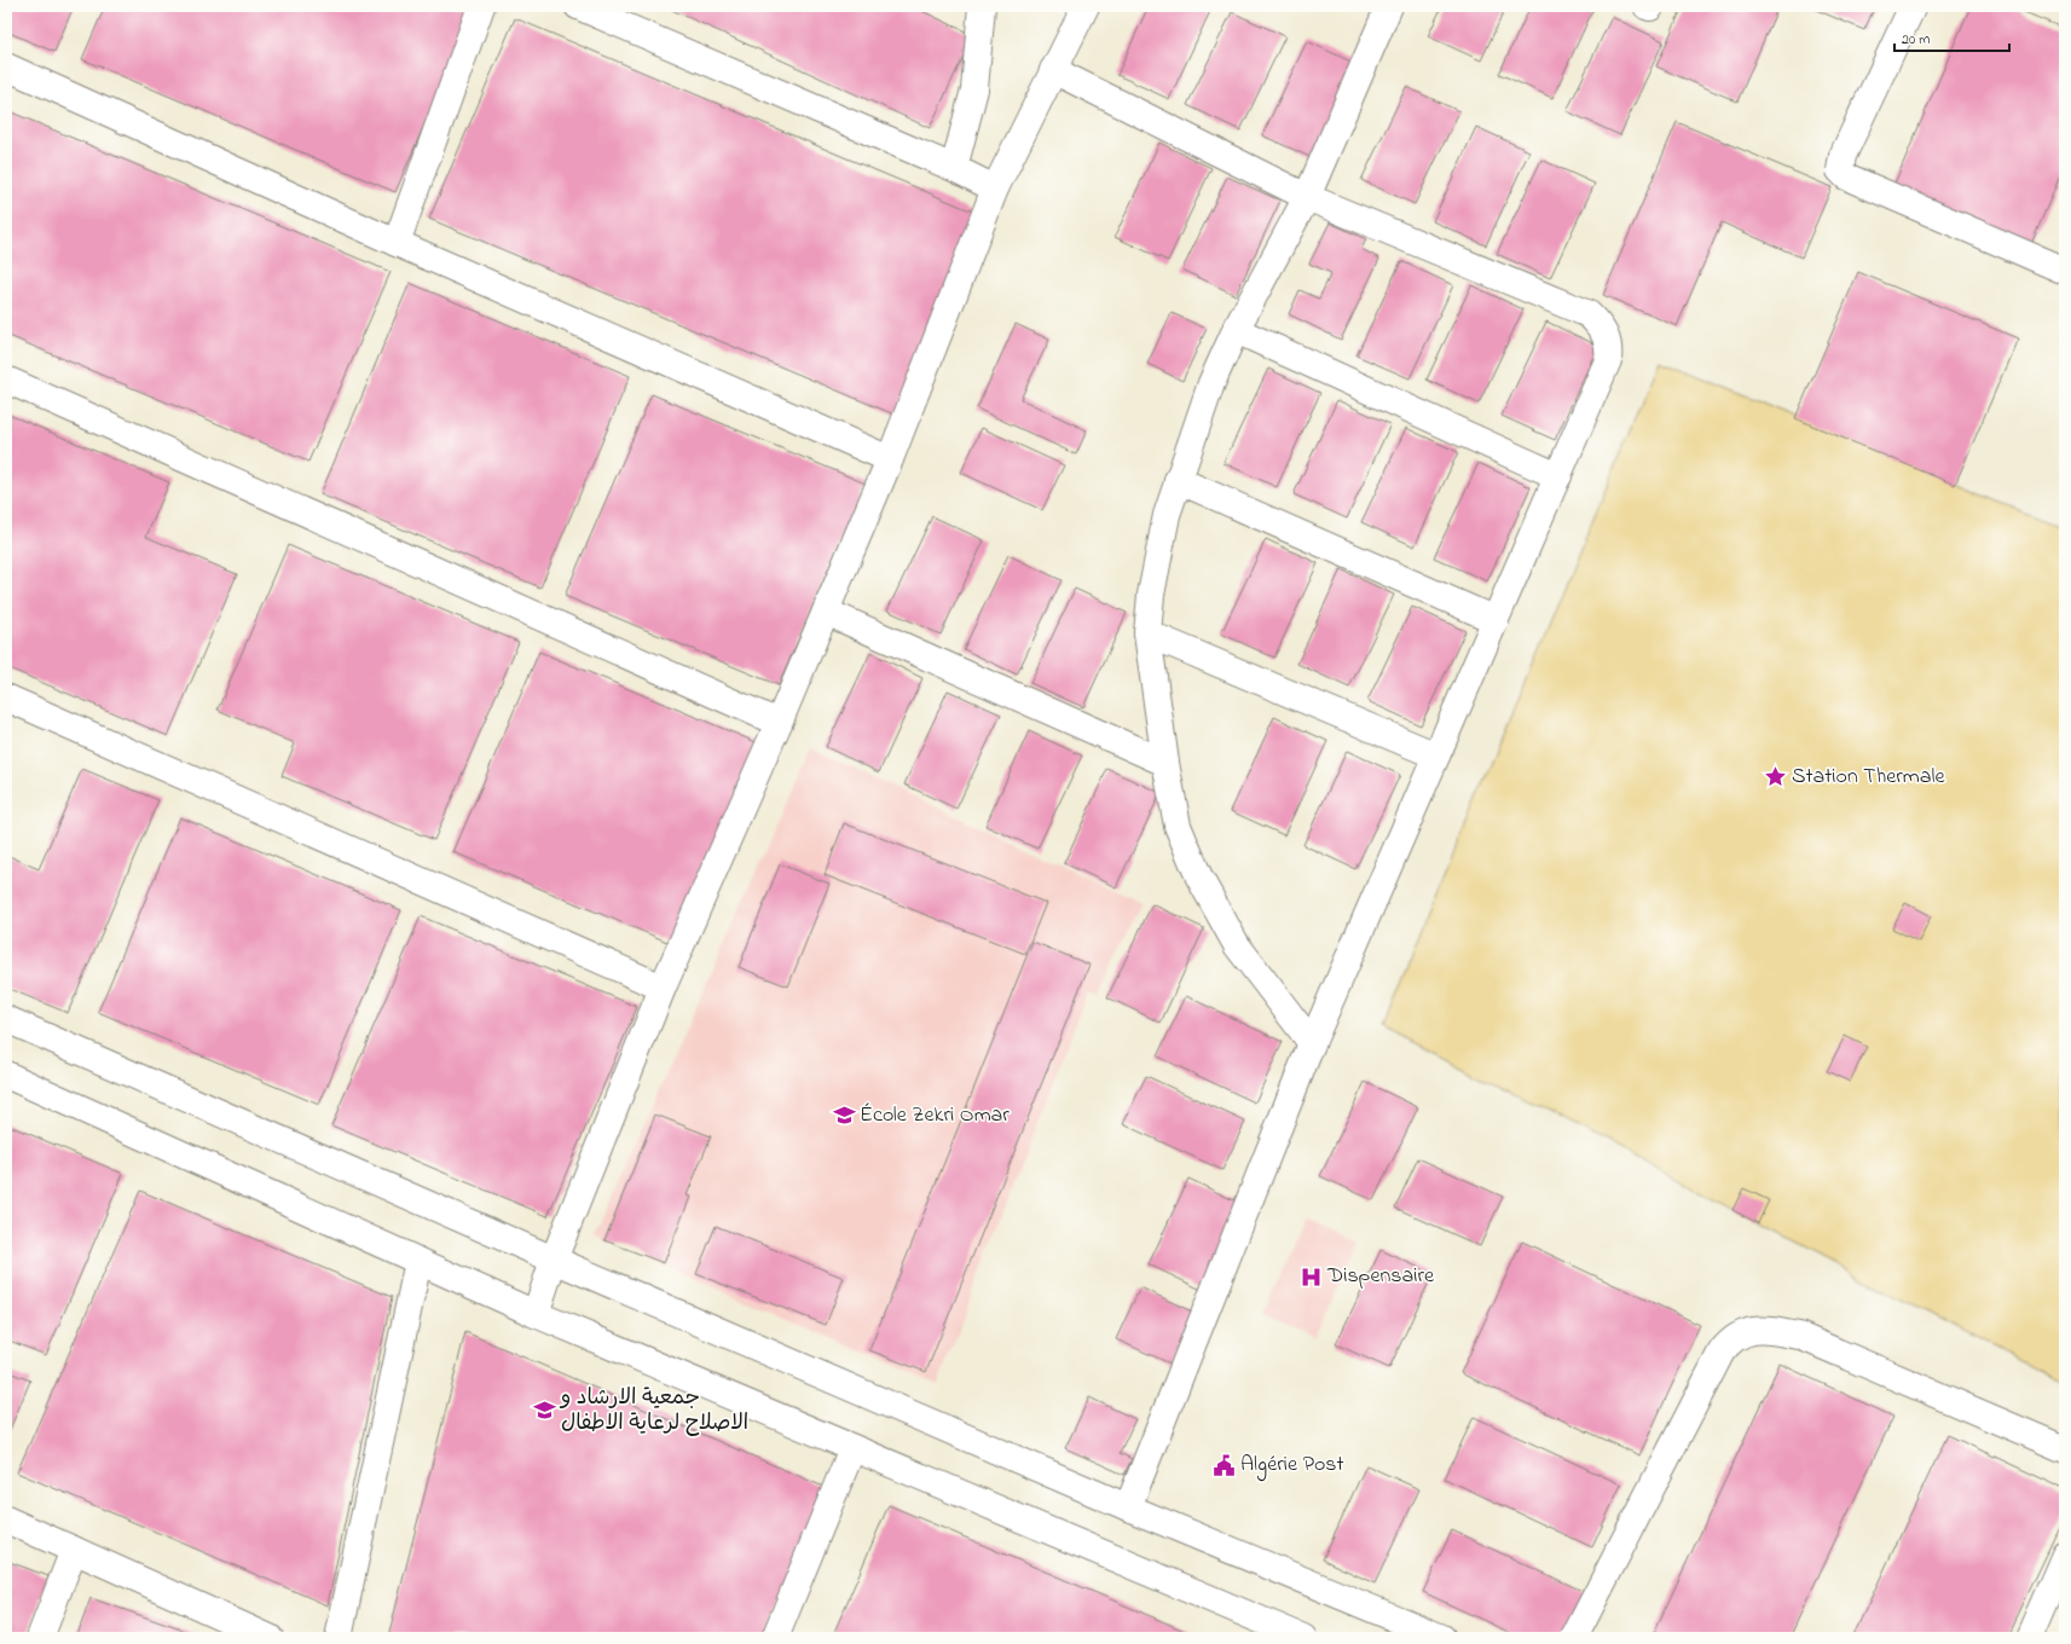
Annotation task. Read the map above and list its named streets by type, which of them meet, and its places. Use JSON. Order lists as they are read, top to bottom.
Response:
{
  "places": {
    "place": ["Station Thermale"],
    "school or university": ["École Zekri Omar", "جمعية الارشاد و الاصلاح لرعاية الاطفال"],
    "hospital": ["Dispensaire"],
    "public building": ["Algérie Post"]
  },
  "scale_bar": "20 m"
}
